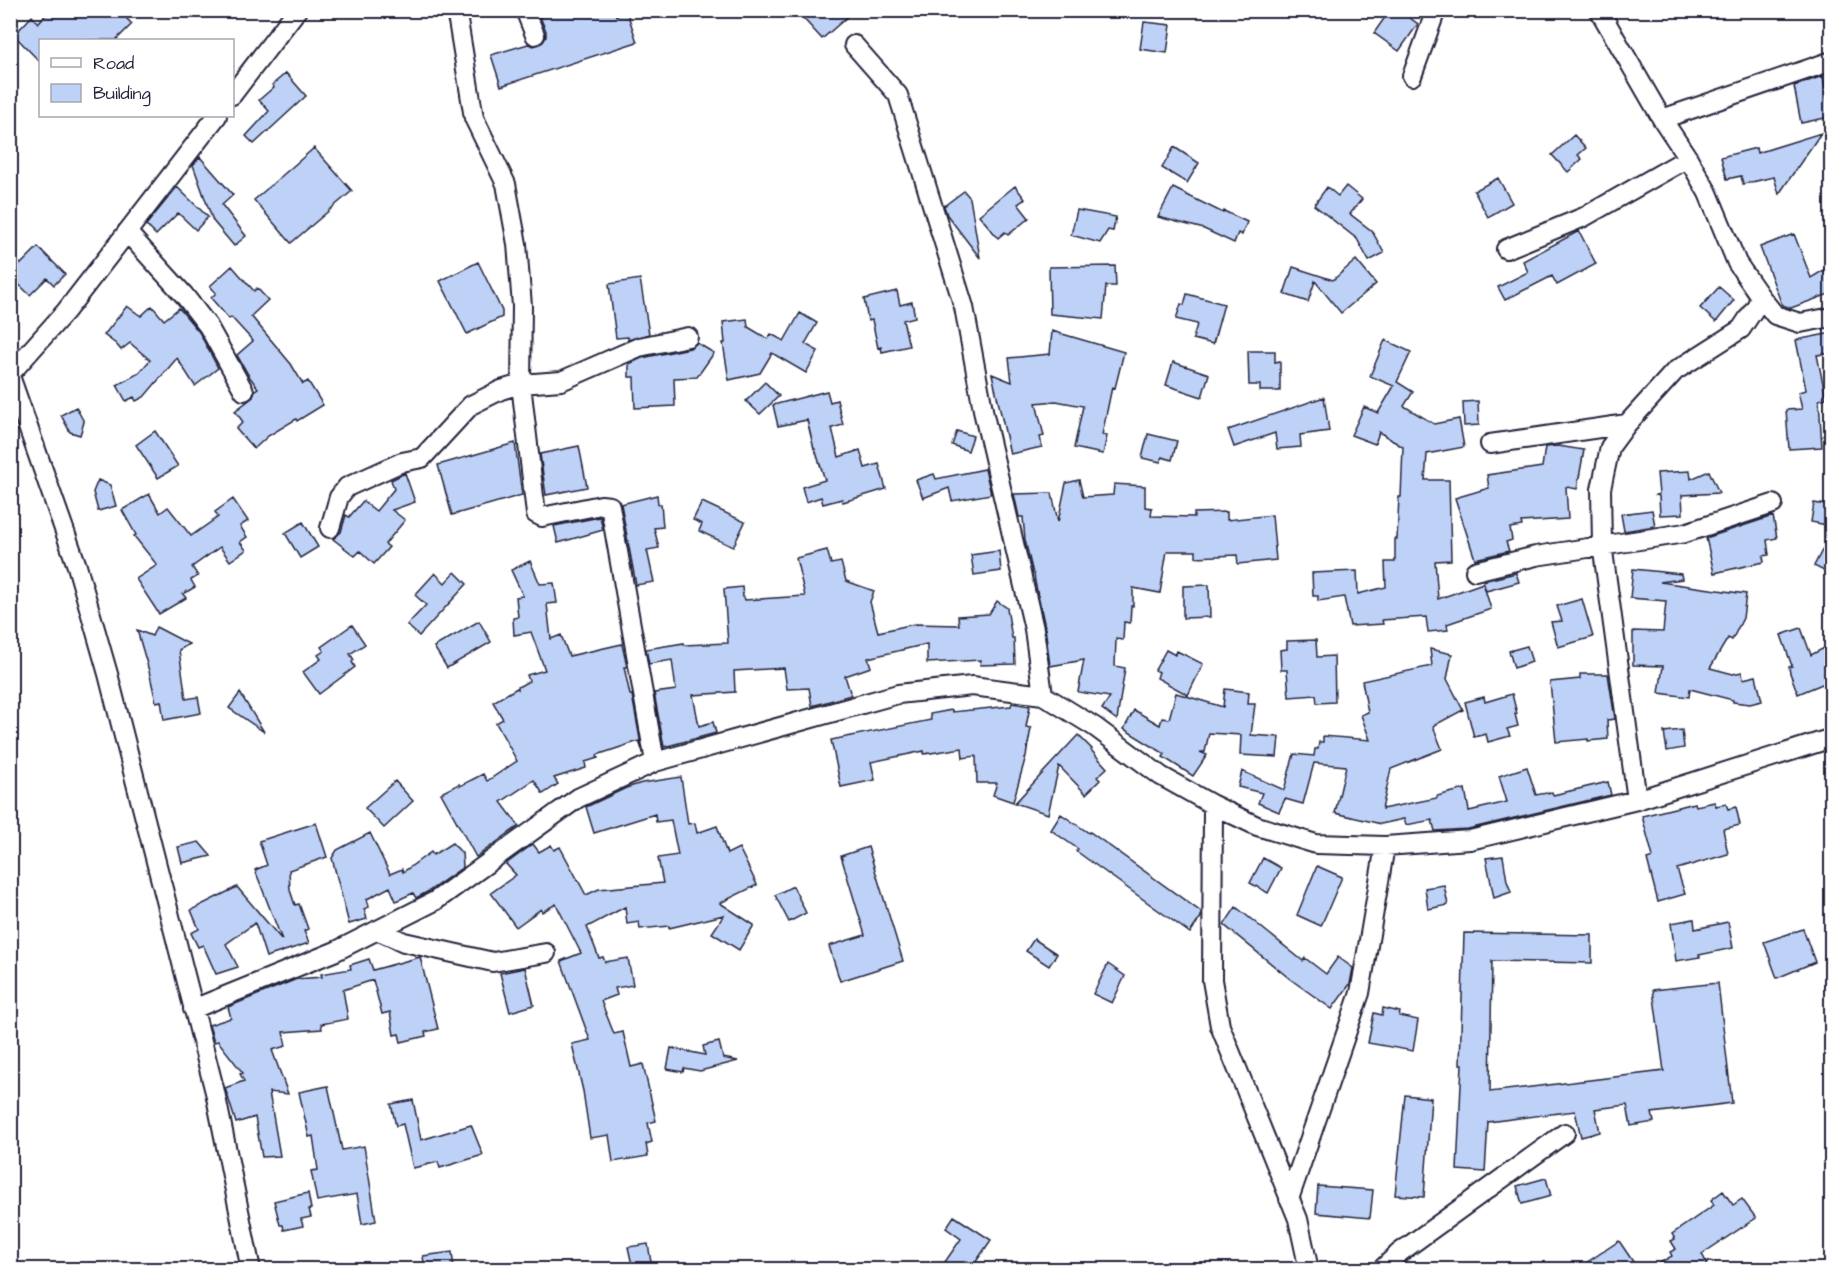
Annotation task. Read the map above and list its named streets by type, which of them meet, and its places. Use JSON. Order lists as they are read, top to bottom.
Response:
{
  "legend": ["Road", "Building"]
}
